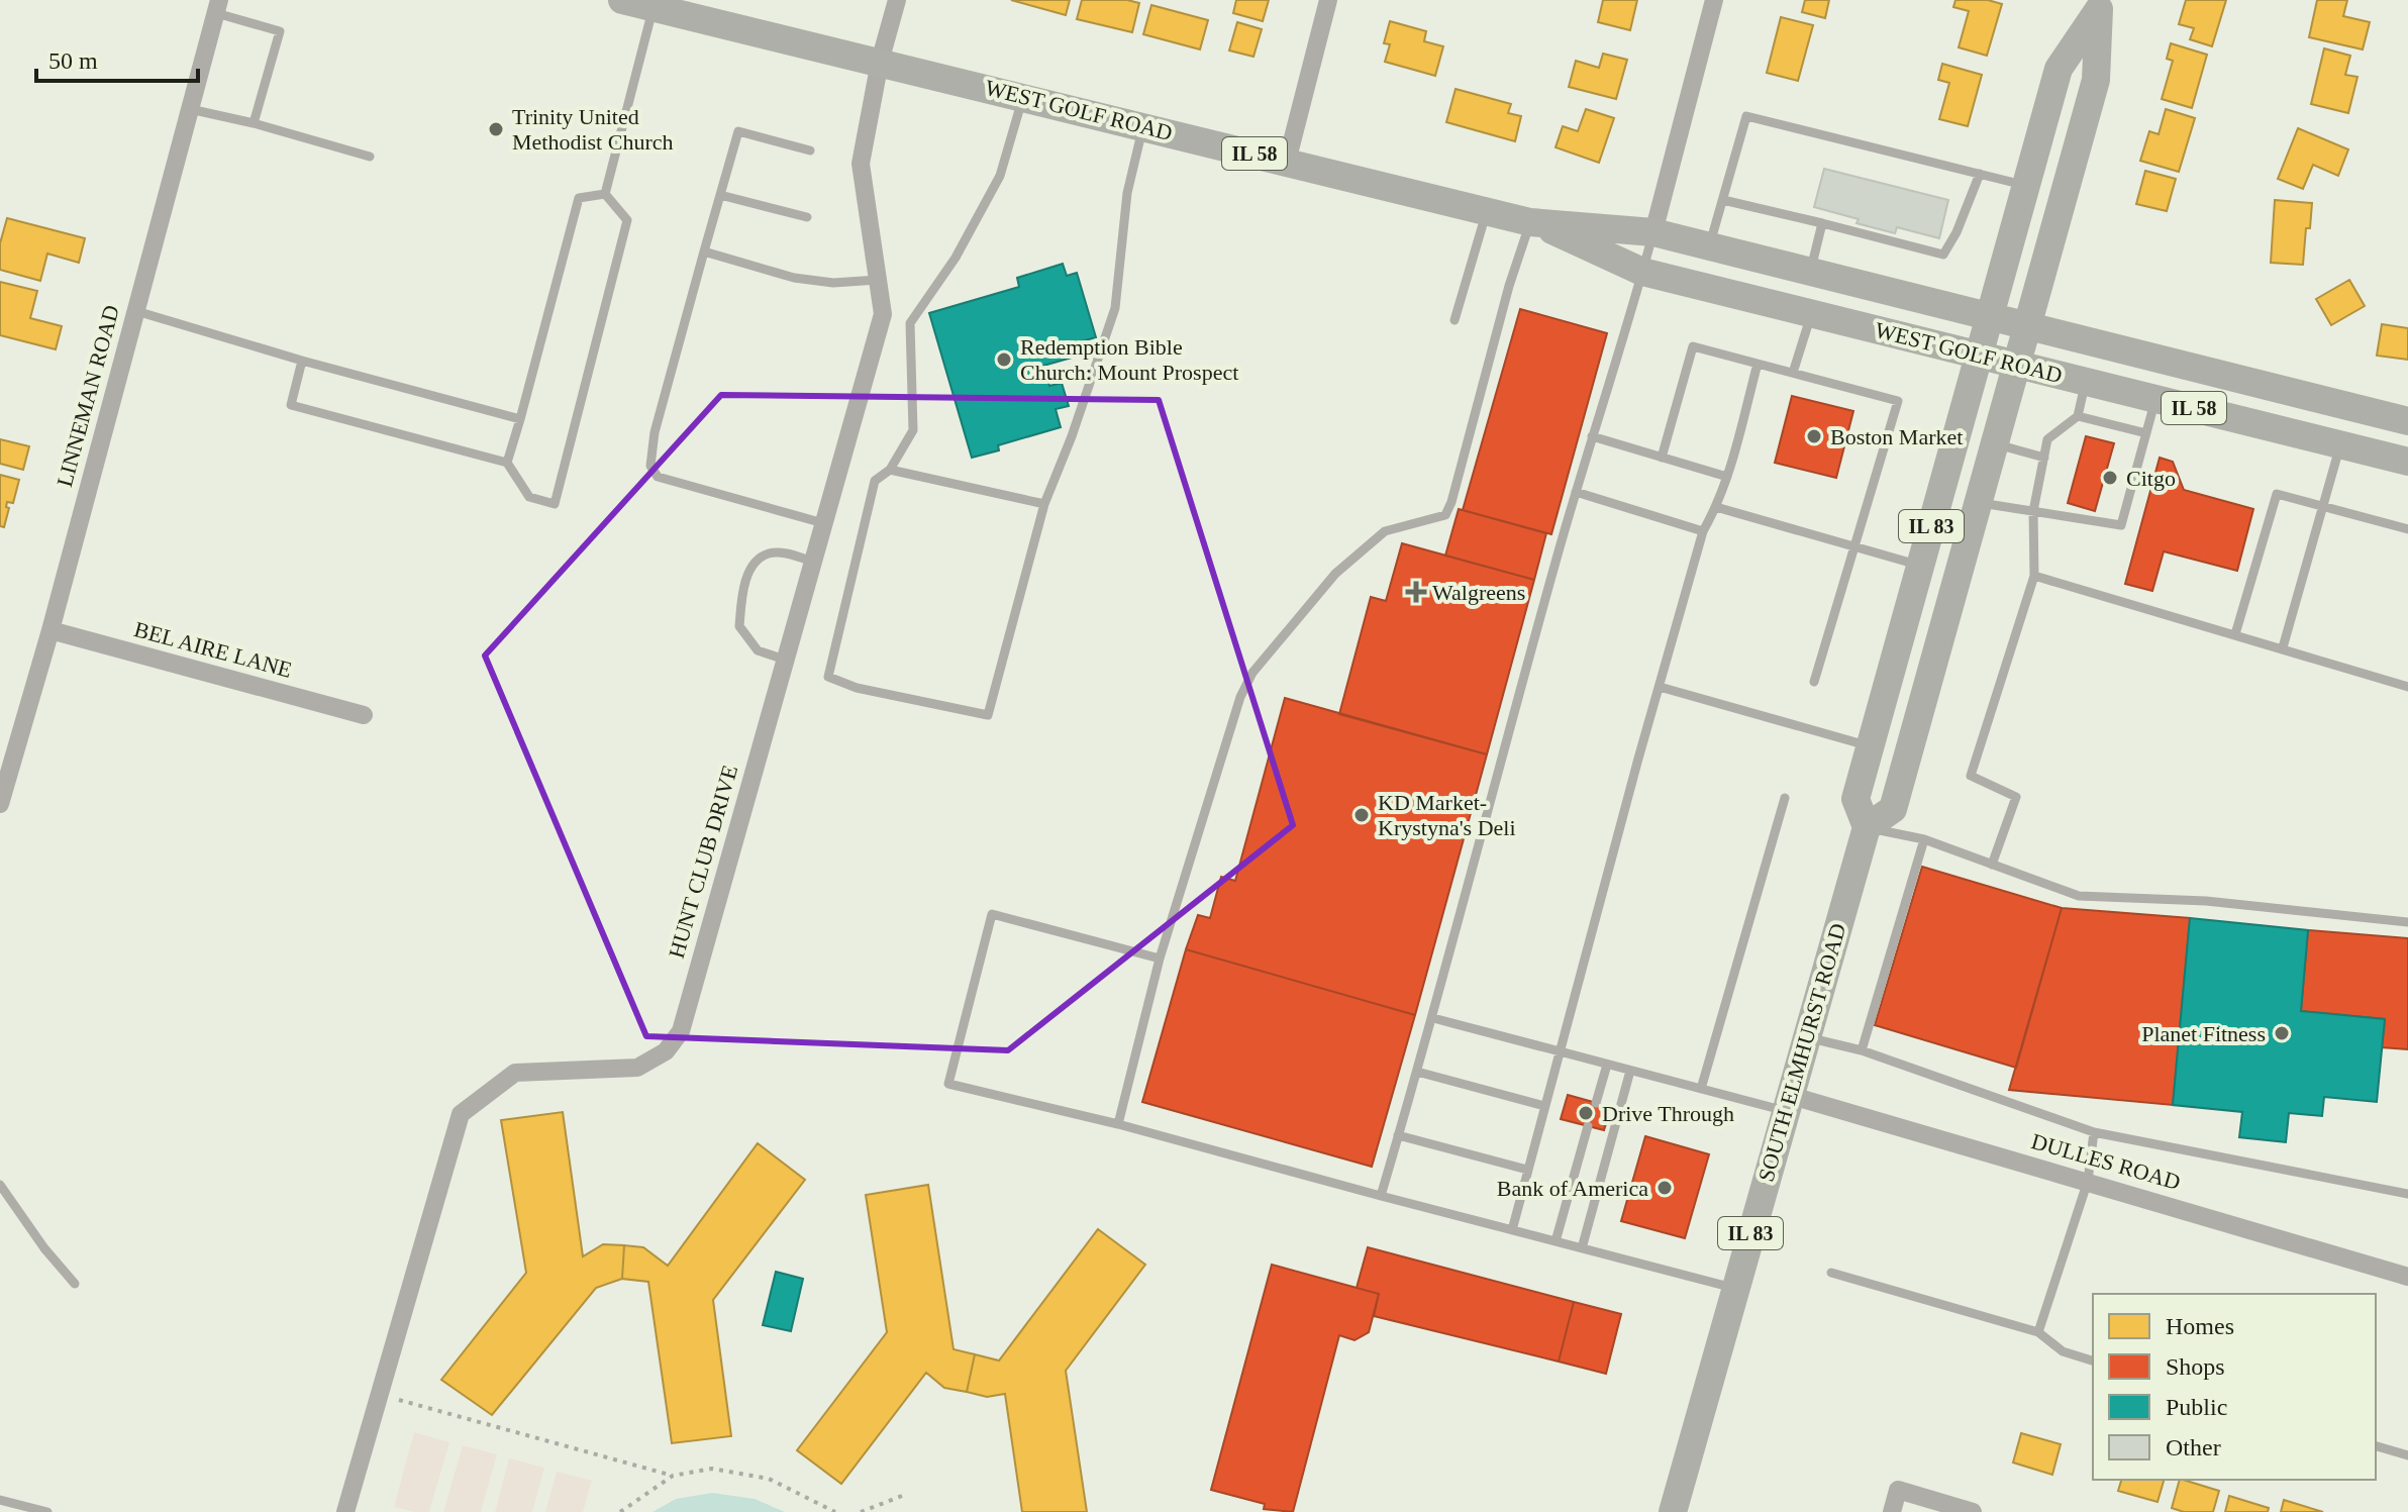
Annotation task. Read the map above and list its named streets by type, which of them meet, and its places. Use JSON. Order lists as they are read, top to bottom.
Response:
{
  "streets": {
    "main road": [
      "WEST GOLF ROAD",
      "IL 58",
      "IL 83",
      "SOUTH ELMHURST ROAD"
    ],
    "street": [
      "LINNEMAN ROAD",
      "BEL AIRE LANE",
      "HUNT CLUB DRIVE",
      "DULLES ROAD"
    ]
  },
  "crossings": [
    ["WEST GOLF ROAD", "HUNT CLUB DRIVE"],
    ["WEST GOLF ROAD", "SOUTH ELMHURST ROAD"],
    ["LINNEMAN ROAD", "BEL AIRE LANE"],
    ["SOUTH ELMHURST ROAD", "DULLES ROAD"]
  ],
  "places": {
    "other": [
      "Trinity United Methodist Church",
      "Redemption Bible Church: Mount Prospect",
      "Boston Market",
      "Citgo",
      "KD Market- Krystyna's Deli",
      "Planet Fitness",
      "Drive Through",
      "Bank of America"
    ],
    "health": ["Walgreens"]
  },
  "legend": [
    "Homes",
    "Shops",
    "Public",
    "Other"
  ],
  "scale_bar": "50 m"
}
